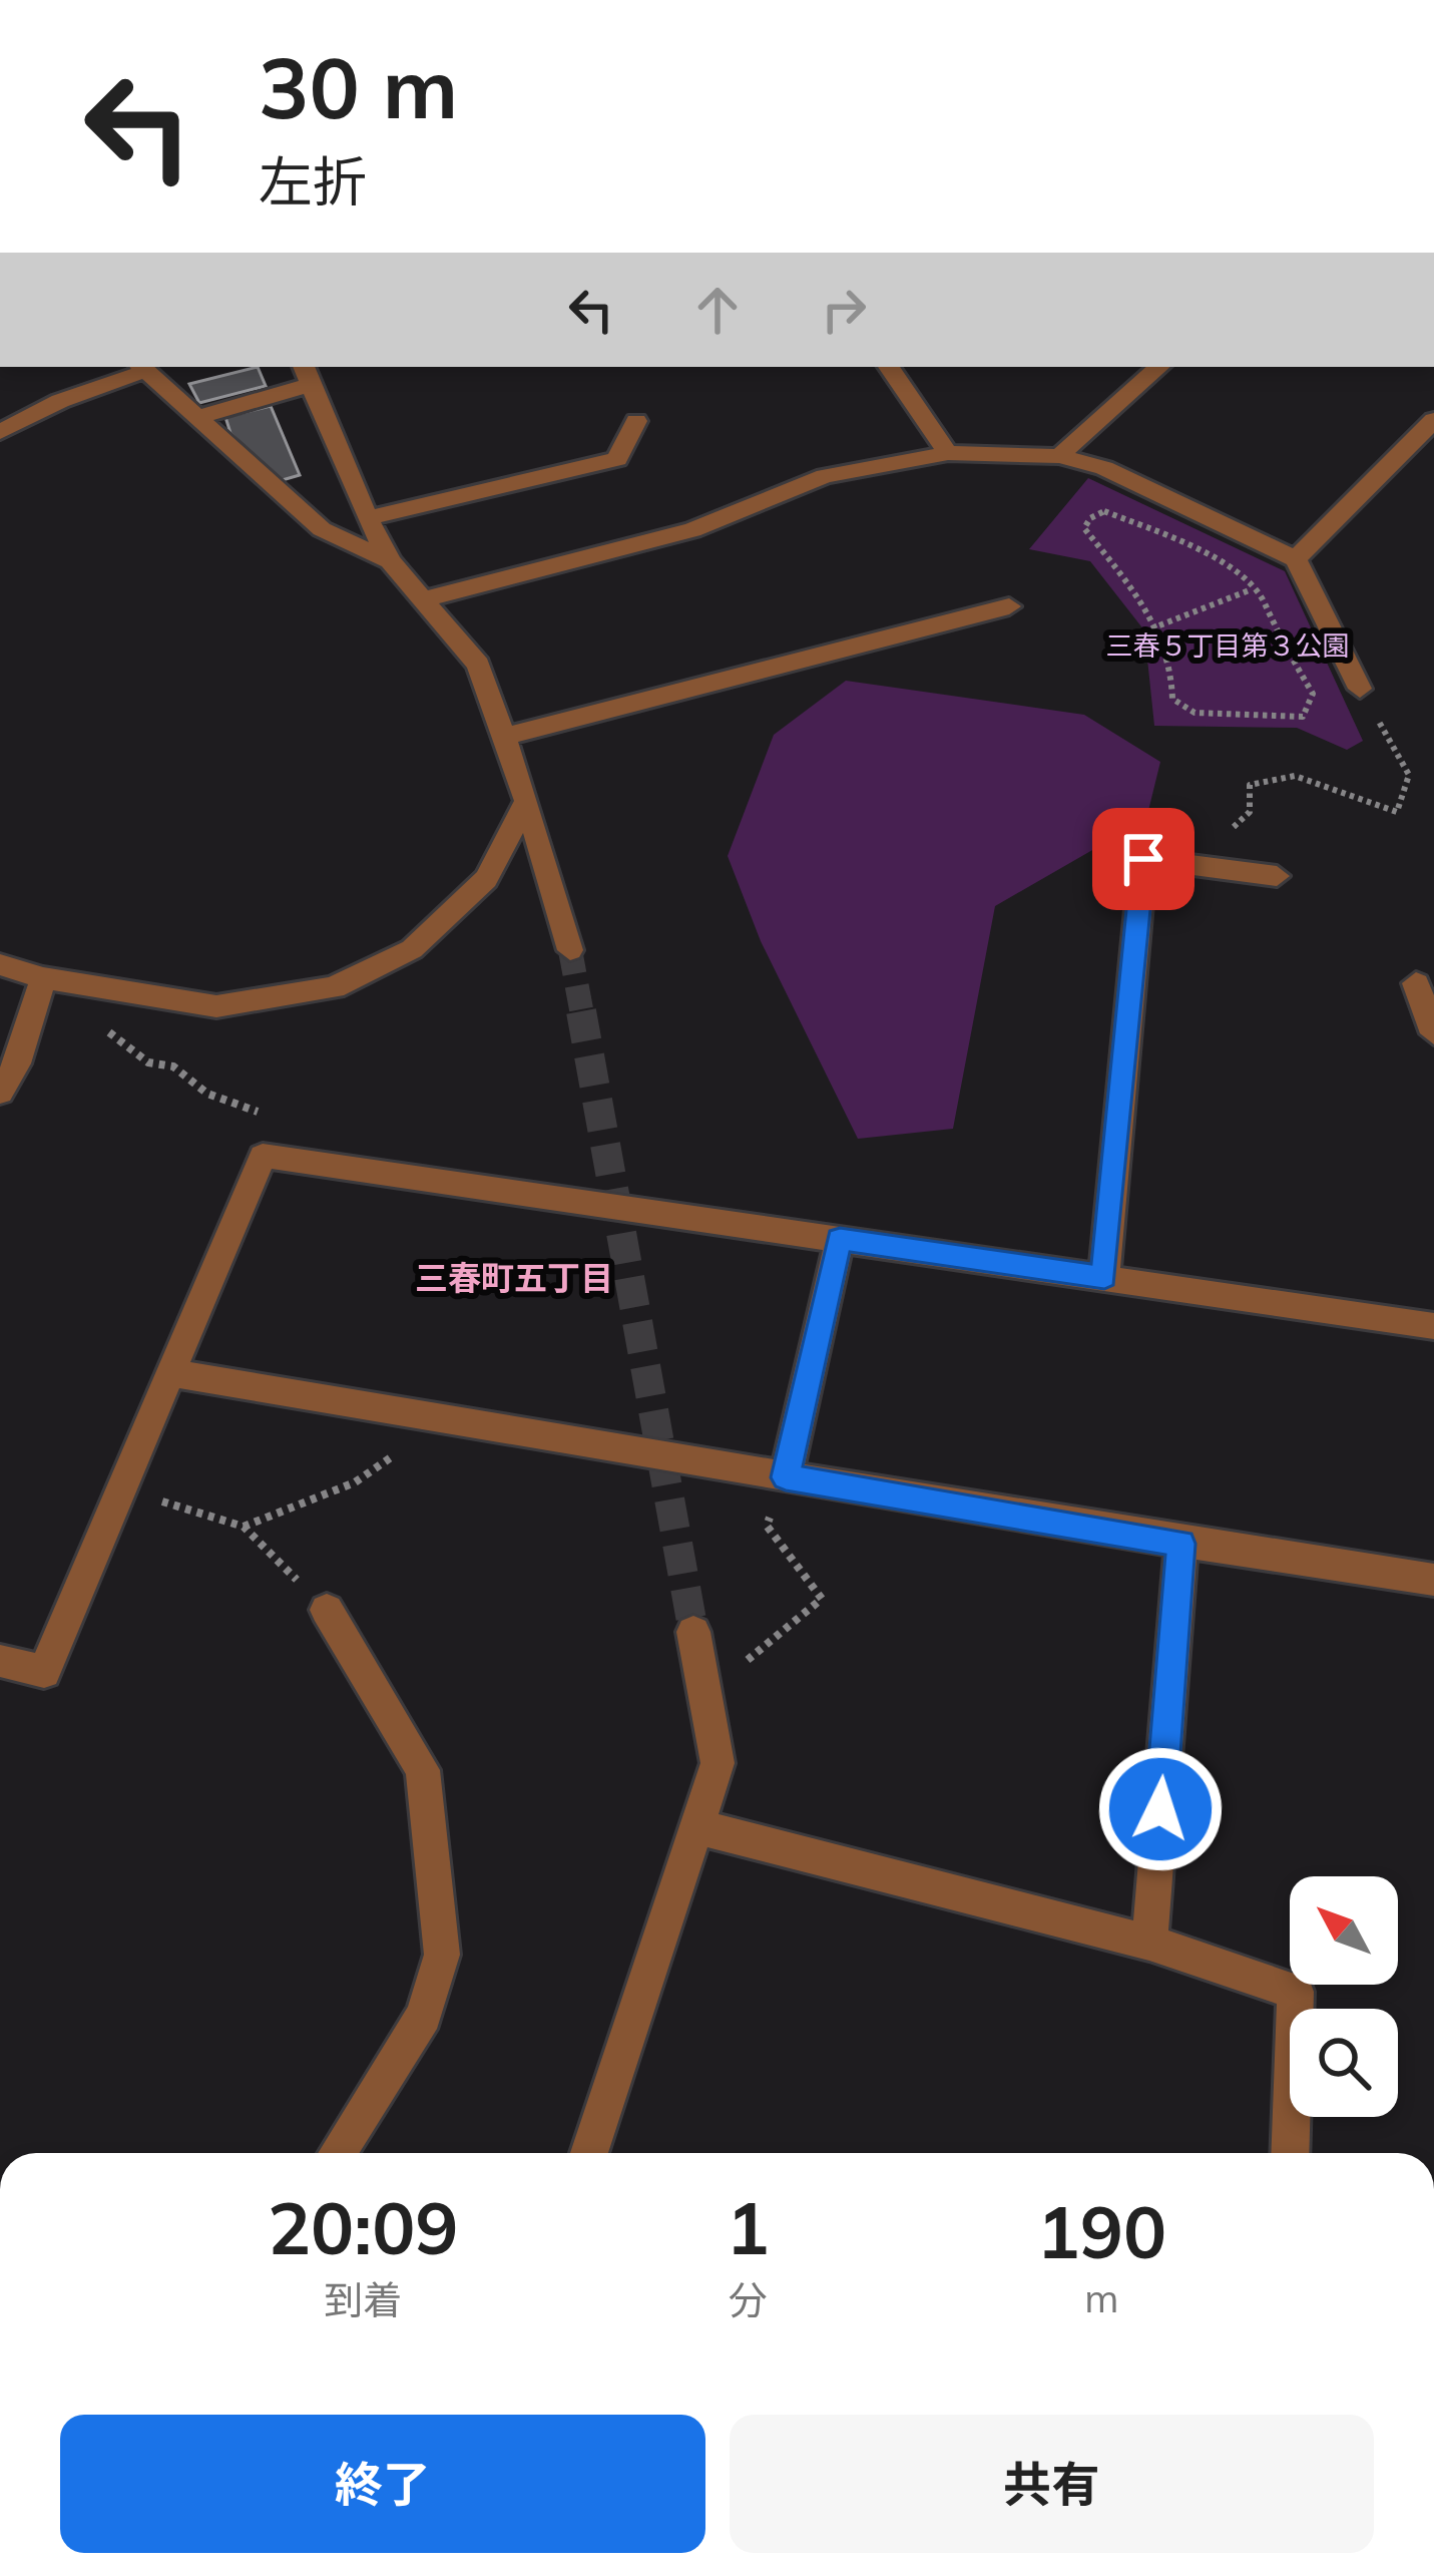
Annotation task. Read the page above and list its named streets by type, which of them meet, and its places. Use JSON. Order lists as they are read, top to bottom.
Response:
{
  "districts": ["三春町五丁目"],
  "parks": ["三春５丁目第３公園"],
  "north": "top left",
  "page": {
    "turn": ["30 m", "左折"],
    "eta": [
      "20:09",
      "到着",
      "1",
      "分",
      "190",
      "m"
    ],
    "buttons": ["終了", "共有"]
  }
}
